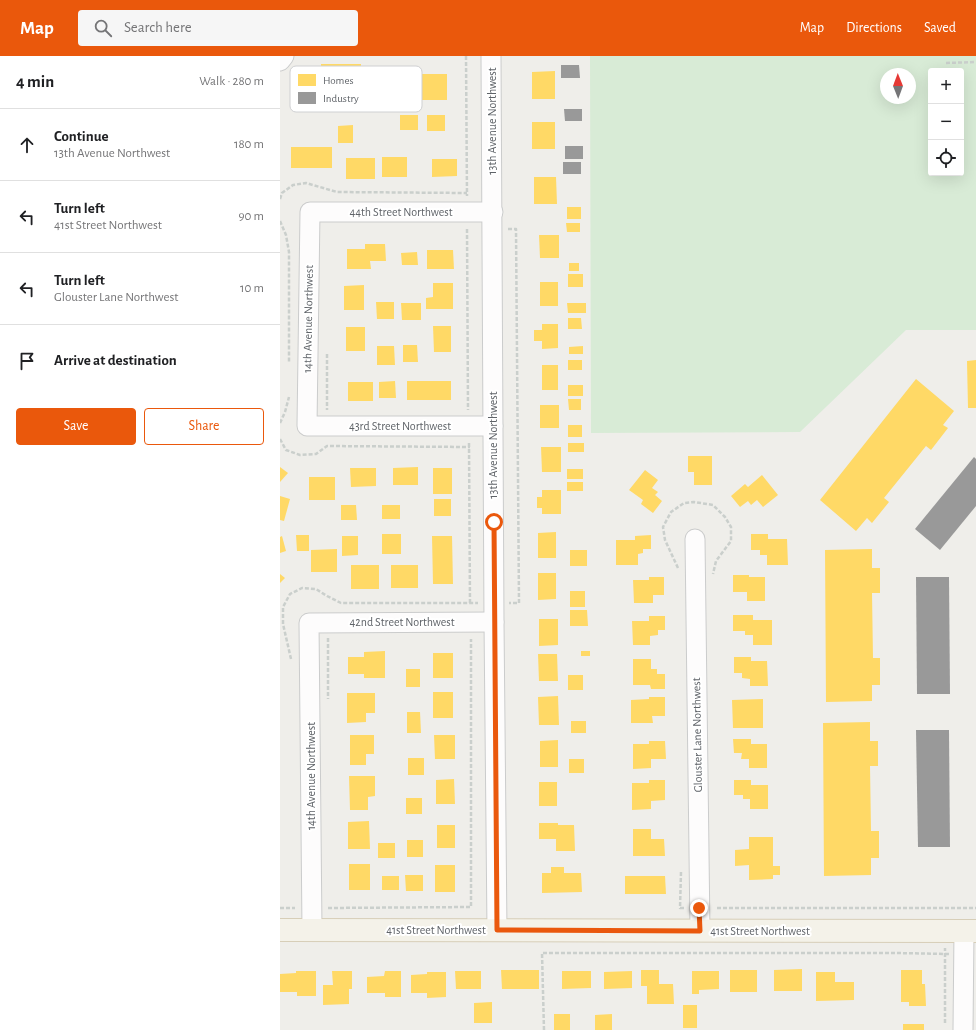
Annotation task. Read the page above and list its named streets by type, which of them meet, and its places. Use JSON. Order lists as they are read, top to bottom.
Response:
{
  "streets": {
    "main road": ["41st Street Northwest"],
    "street": [
      "13th Avenue Northwest",
      "44th Street Northwest",
      "14th Avenue Northwest",
      "43rd Street Northwest",
      "42nd Street Northwest",
      "Glouster Lane Northwest"
    ]
  },
  "crossings": [
    ["13th Avenue Northwest", "44th Street Northwest"],
    ["13th Avenue Northwest", "43rd Street Northwest"],
    ["13th Avenue Northwest", "42nd Street Northwest"],
    ["13th Avenue Northwest", "41st Street Northwest"],
    ["44th Street Northwest", "14th Avenue Northwest"],
    ["14th Avenue Northwest", "43rd Street Northwest"],
    ["14th Avenue Northwest", "42nd Street Northwest"],
    ["14th Avenue Northwest", "41st Street Northwest"],
    ["Glouster Lane Northwest", "41st Street Northwest"]
  ],
  "legend": ["Homes", "Industry"],
  "north": "top",
  "page": {
    "header": "Map",
    "search": "Search here",
    "nav": ["Map", "Directions", "Saved"],
    "heading": ["4 min", "Walk · 280 m"],
    "map_buttons": ["+", "−"],
    "list": [
      ["Continue", "13th Avenue Northwest", "180 m"],
      ["Turn left", "41st Street Northwest", "90 m"],
      ["Turn left", "Glouster Lane Northwest", "10 m"],
      "Arrive at destination"
    ],
    "buttons": ["Save", "Share"]
  }
}
